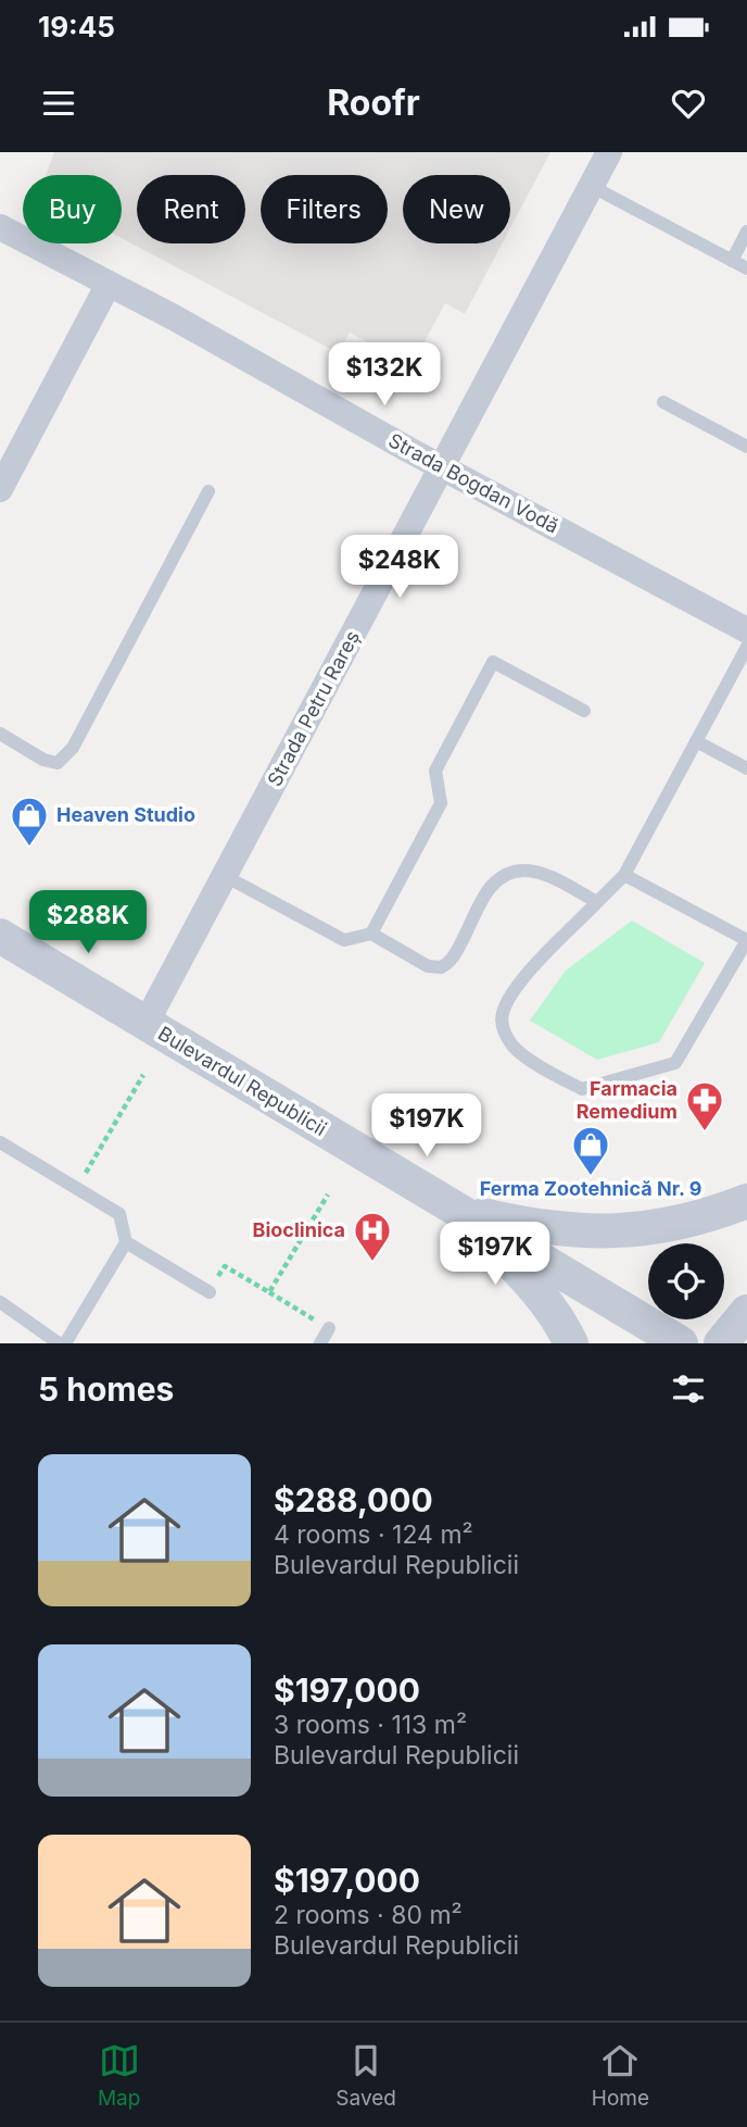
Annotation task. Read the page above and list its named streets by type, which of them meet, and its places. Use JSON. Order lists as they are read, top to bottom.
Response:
{
  "streets": {
    "street": ["Strada Bogdan Vodă", "Strada Petru Rareș", "Bulevardul Republicii"]
  },
  "crossings": [
    ["Strada Bogdan Vodă", "Strada Petru Rareș"],
    ["Strada Petru Rareș", "Bulevardul Republicii"]
  ],
  "places": {
    "shop": ["Heaven Studio", "Ferma Zootehnică Nr. 9"],
    "pharmacy": ["Farmacia Remedium"],
    "hospital": ["Bioclinica"]
  },
  "page": {
    "status": "19:45",
    "header": "Roofr",
    "chip": [
      "Buy",
      "Rent",
      "Filters",
      "New"
    ],
    "price": [
      "$132K",
      "$248K",
      "$288K",
      "$197K",
      "$197K"
    ],
    "heading": "5 homes",
    "list": [
      {
        "name": "$288,000",
        "note": "4 rooms · 124 m² · Bulevardul Republicii"
      },
      {
        "name": "$197,000",
        "note": "3 rooms · 113 m² · Bulevardul Republicii"
      },
      {
        "name": "$197,000",
        "note": "2 rooms · 80 m² · Bulevardul Republicii"
      }
    ],
    "tabs": ["Map", "Saved", "Home"]
  }
}
